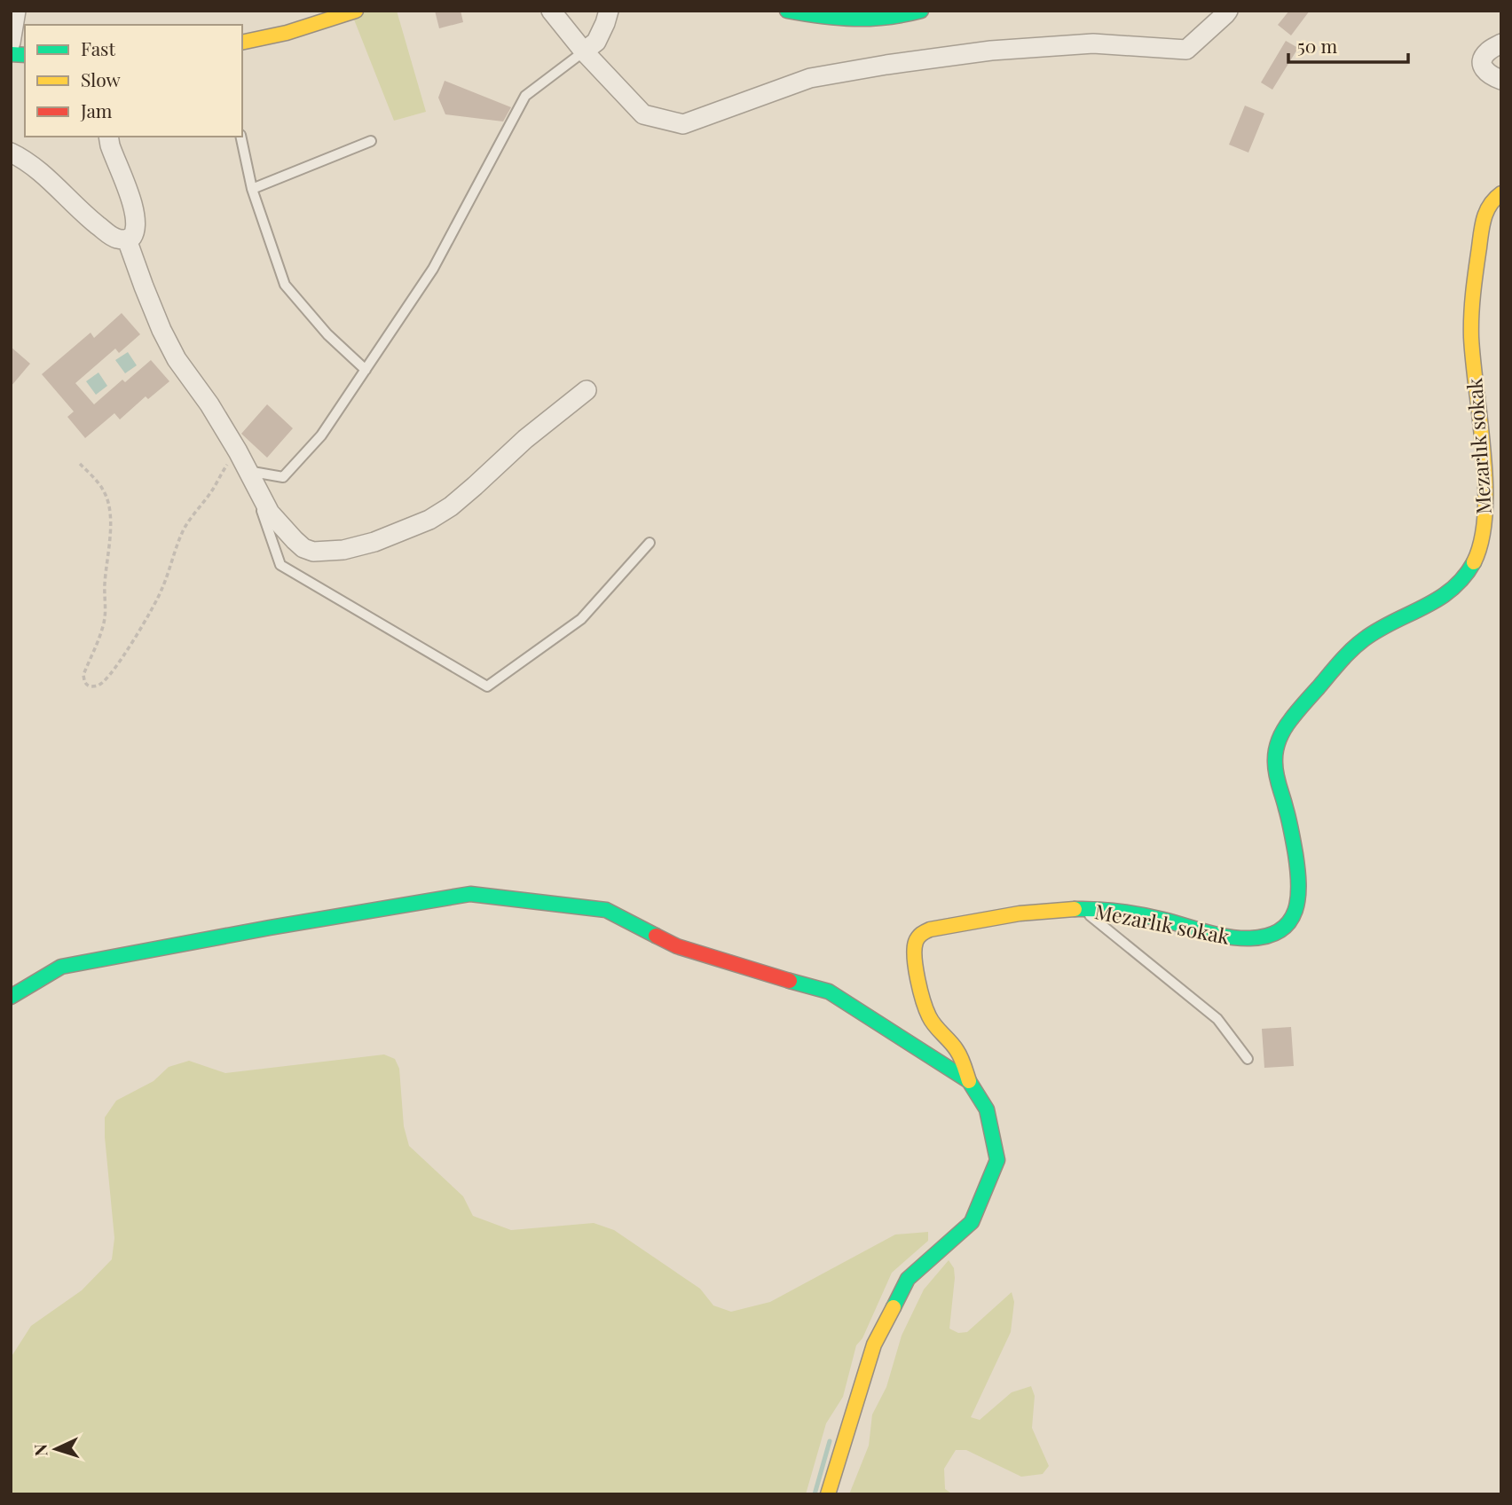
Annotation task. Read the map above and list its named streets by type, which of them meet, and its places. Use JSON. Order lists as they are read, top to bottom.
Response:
{
  "streets": {
    "street": ["Mezarlık sokak"]
  },
  "legend": ["Fast", "Slow", "Jam"],
  "scale_bar": "50 m",
  "north": "left"
}
